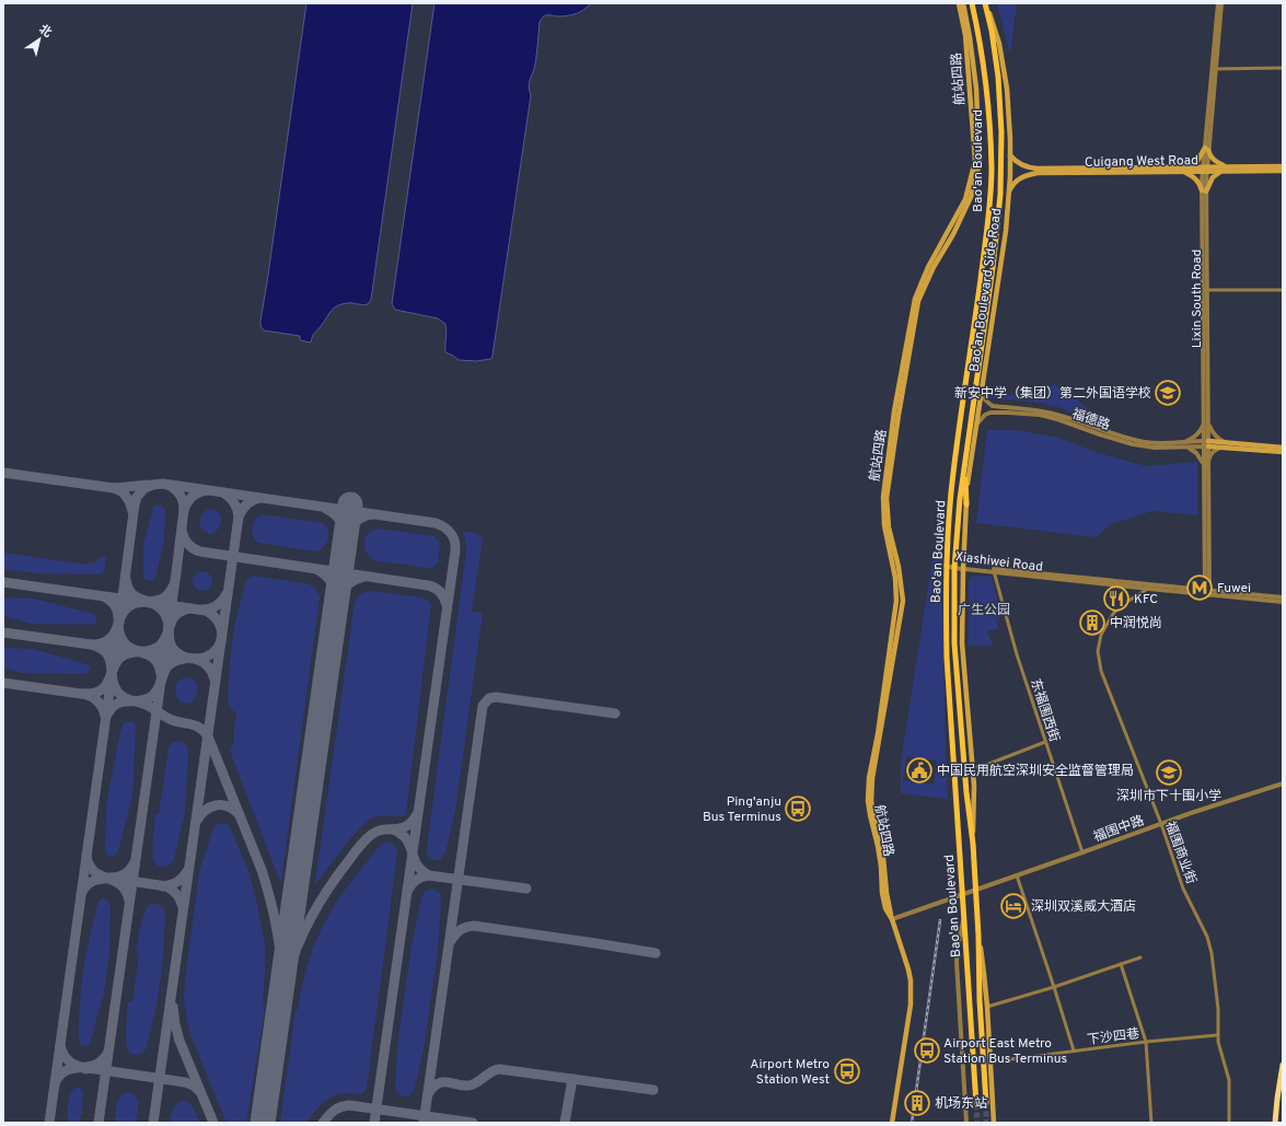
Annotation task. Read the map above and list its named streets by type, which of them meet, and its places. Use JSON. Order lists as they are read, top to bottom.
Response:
{
  "streets": {
    "main road": [
      "航站四路",
      "Bao'an Boulevard",
      "Cuigang West Road",
      "Bao'an Boulevard Side Road"
    ],
    "street": [
      "Lixin South Road",
      "福德路",
      "Xiashiwei Road",
      "东福围西街",
      "福围中路",
      "福围商业街",
      "下沙四巷"
    ]
  },
  "crossings": [
    ["航站四路", "福围中路"],
    ["Bao'an Boulevard", "Bao'an Boulevard Side Road"],
    ["Bao'an Boulevard", "Xiashiwei Road"],
    ["Bao'an Boulevard", "福围中路"],
    ["Cuigang West Road", "Bao'an Boulevard Side Road"],
    ["Cuigang West Road", "Lixin South Road"],
    ["Bao'an Boulevard Side Road", "福德路"],
    ["Bao'an Boulevard Side Road", "Xiashiwei Road"],
    ["Lixin South Road", "福德路"],
    ["Lixin South Road", "Xiashiwei Road"],
    ["Xiashiwei Road", "东福围西街"],
    ["Xiashiwei Road", "福围商业街"],
    ["东福围西街", "福围中路"],
    ["福围中路", "福围商业街"],
    ["福围商业街", "下沙四巷"]
  ],
  "parks": ["广生公园"],
  "places": {
    "school or university": ["新安中学（集团）第二外国语学校", "深圳市下十围小学"],
    "metro station": ["Fuwei"],
    "restaurant": ["KFC"],
    "building": ["中润悦尚", "机场东站"],
    "public building": ["中国民用航空深圳安全监督管理局"],
    "bus stop": ["Ping'anju Bus Terminus", "Airport East Metro Station Bus Terminus", "Airport Metro Station West"],
    "hotel": ["深圳双溪威大酒店"]
  },
  "north": "top right"
}
